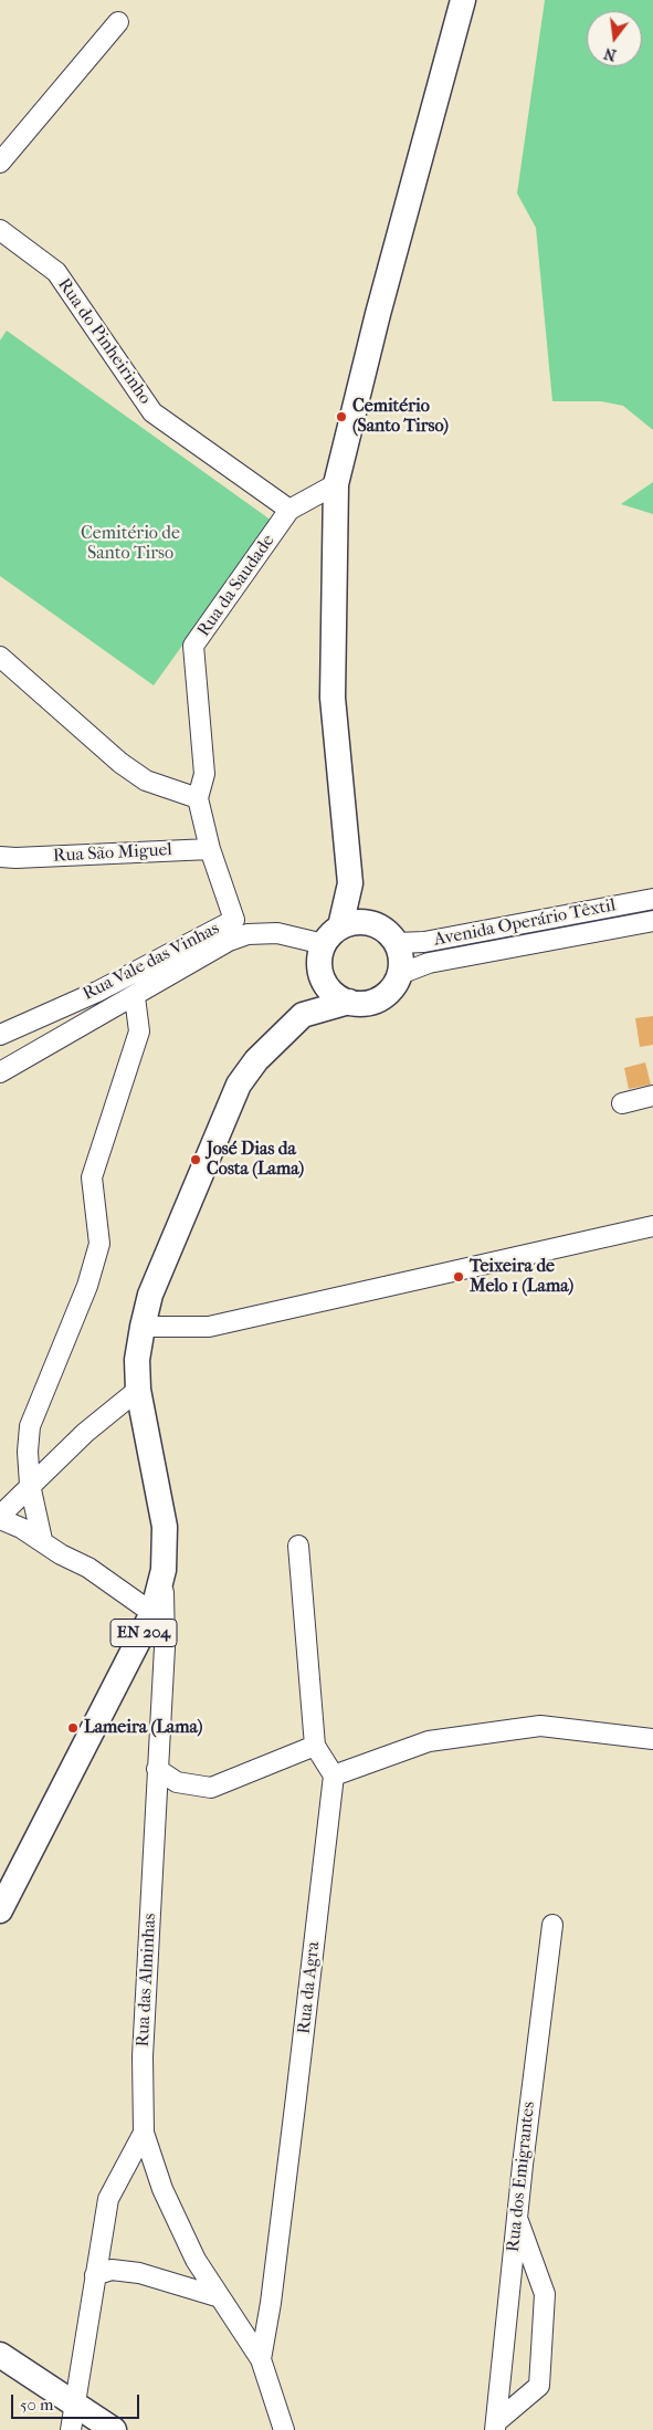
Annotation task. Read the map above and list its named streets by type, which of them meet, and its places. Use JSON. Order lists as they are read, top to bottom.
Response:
{
  "streets": {
    "main road": ["EN 204"],
    "street": [
      "Rua do Pinheirinho",
      "Rua da Saudade",
      "Rua São Miguel",
      "Avenida Operário Têxtil",
      "Rua Vale das Vinhas",
      "Rua das Alminhas",
      "Rua da Agra",
      "Rua dos Emigrantes"
    ]
  },
  "crossings": [
    ["Rua do Pinheirinho", "Rua da Saudade"],
    ["Rua da Saudade", "Rua São Miguel"],
    ["Rua da Saudade", "Rua Vale das Vinhas"],
    ["Rua da Saudade", "EN 204"],
    ["Rua São Miguel", "Rua Vale das Vinhas"],
    ["Avenida Operário Têxtil", "EN 204"],
    ["EN 204", "Rua das Alminhas"],
    ["Rua das Alminhas", "Rua da Agra"]
  ],
  "parks": ["Cemitério de Santo Tirso"],
  "places": [
    "Cemitério (Santo Tirso)",
    "José Dias da Costa (Lama)",
    "Teixeira de Melo 1 (Lama)",
    "Lameira (Lama)"
  ],
  "scale_bar": "50 m",
  "north": "bottom"
}
